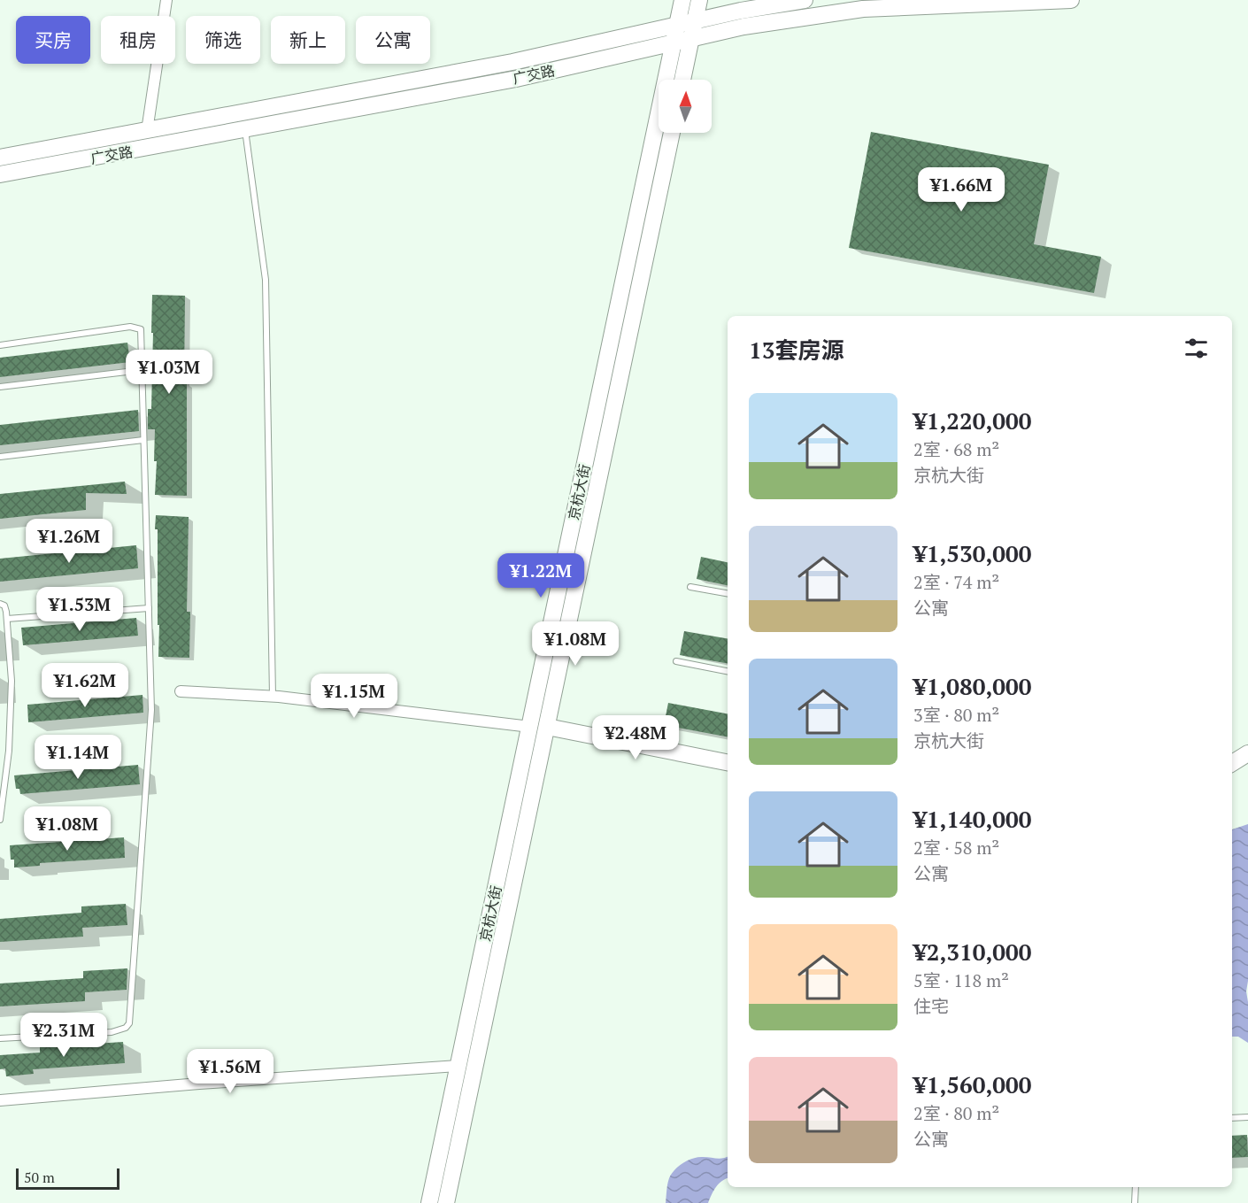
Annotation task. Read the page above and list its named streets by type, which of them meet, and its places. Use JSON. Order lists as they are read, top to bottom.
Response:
{
  "streets": {
    "main road": ["广交路", "京杭大街"]
  },
  "crossings": [
    ["广交路", "京杭大街"]
  ],
  "scale_bar": "50 m",
  "north": "top",
  "page": {
    "chip": [
      "买房",
      "租房",
      "筛选",
      "新上",
      "公寓"
    ],
    "price": [
      "¥1.66M",
      "¥1.03M",
      "¥1.26M",
      "¥1.22M",
      "¥1.53M",
      "¥1.08M",
      "¥1.62M",
      "¥1.15M",
      "¥2.48M",
      "¥1.14M",
      "¥1.08M",
      "¥2.31M",
      "¥1.56M"
    ],
    "heading": "13套房源",
    "list": [
      {
        "name": "¥1,220,000",
        "note": "2室 · 68 m² · 京杭大街"
      },
      {
        "name": "¥1,530,000",
        "note": "2室 · 74 m² · 公寓"
      },
      {
        "name": "¥1,080,000",
        "note": "3室 · 80 m² · 京杭大街"
      },
      {
        "name": "¥1,140,000",
        "note": "2室 · 58 m² · 公寓"
      },
      {
        "name": "¥2,310,000",
        "note": "5室 · 118 m² · 住宅"
      },
      {
        "name": "¥1,560,000",
        "note": "2室 · 80 m² · 公寓"
      }
    ],
    "scale": "50 m"
  }
}
